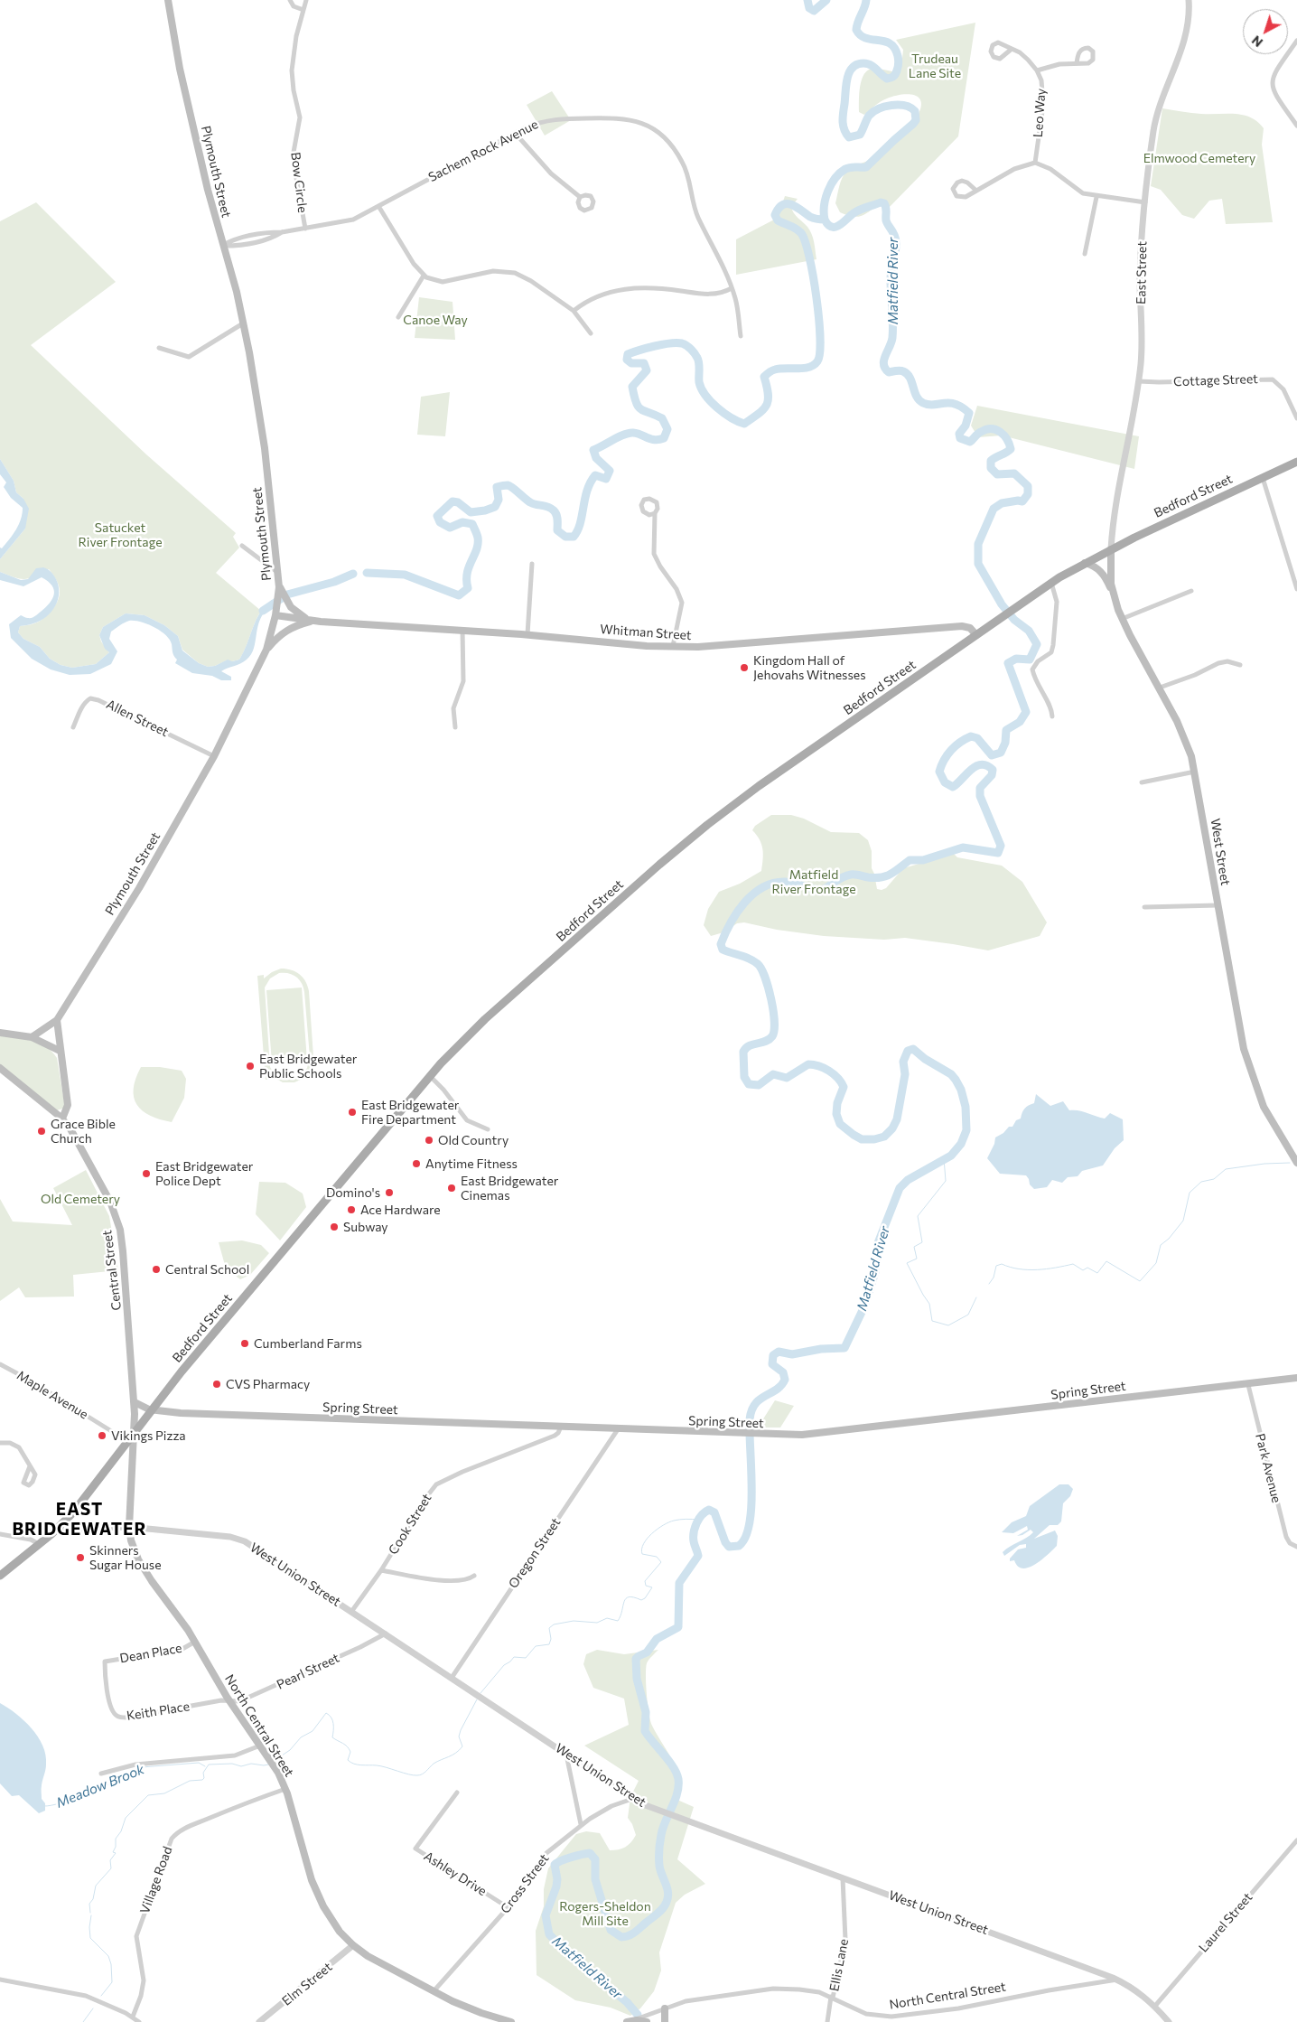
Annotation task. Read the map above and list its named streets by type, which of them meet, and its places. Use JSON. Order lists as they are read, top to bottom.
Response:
{
  "streets": {
    "main road": [
      "Plymouth Street",
      "Bedford Street",
      "Whitman Street",
      "West Street",
      "Central Street",
      "Spring Street",
      "North Central Street"
    ],
    "street": [
      "Leo Way",
      "Sachem Rock Avenue",
      "Bow Circle",
      "East Street",
      "Cottage Street",
      "Allen Street",
      "Maple Avenue",
      "Park Avenue",
      "Cook Street",
      "Oregon Street",
      "West Union Street",
      "Dean Place",
      "Pearl Street",
      "Keith Place",
      "Ashley Drive",
      "Village Road",
      "Cross Street",
      "Laurel Street",
      "Ellis Lane",
      "Elm Street"
    ]
  },
  "crossings": [
    ["Sachem Rock Avenue", "Plymouth Street"],
    ["Sachem Rock Avenue", "Bow Circle"],
    ["Plymouth Street", "Whitman Street"],
    ["Plymouth Street", "Allen Street"],
    ["East Street", "Cottage Street"],
    ["East Street", "Bedford Street"],
    ["East Street", "West Street"],
    ["Bedford Street", "Whitman Street"],
    ["Bedford Street", "West Street"],
    ["Bedford Street", "Central Street"],
    ["Bedford Street", "Spring Street"],
    ["Bedford Street", "Maple Avenue"],
    ["Bedford Street", "West Union Street"],
    ["Bedford Street", "North Central Street"],
    ["Central Street", "Spring Street"],
    ["Central Street", "North Central Street"],
    ["Spring Street", "Park Avenue"],
    ["Spring Street", "Cook Street"],
    ["Spring Street", "Oregon Street"],
    ["Cook Street", "West Union Street"],
    ["Oregon Street", "West Union Street"],
    ["West Union Street", "Pearl Street"],
    ["West Union Street", "North Central Street"],
    ["West Union Street", "Cross Street"],
    ["West Union Street", "Laurel Street"],
    ["West Union Street", "Ellis Lane"],
    ["Dean Place", "Keith Place"],
    ["Dean Place", "North Central Street"],
    ["Pearl Street", "Keith Place"],
    ["Pearl Street", "North Central Street"],
    ["Keith Place", "North Central Street"],
    ["North Central Street", "Village Road"],
    ["North Central Street", "Cross Street"],
    ["North Central Street", "Ellis Lane"],
    ["North Central Street", "Elm Street"],
    ["Ashley Drive", "Cross Street"]
  ],
  "districts": ["EAST BRIDGEWATER"],
  "water": ["Matfield River", "Meadow Brook"],
  "parks": [
    "Trudeau Lane Site",
    "Elmwood Cemetery",
    "Canoe Way",
    "Satucket River Frontage",
    "Matfield River Frontage",
    "Old Cemetery",
    "Rogers-Sheldon Mill Site"
  ],
  "places": [
    "Kingdom Hall of Jehovahs Witnesses",
    "East Bridgewater Public Schools",
    "East Bridgewater Fire Department",
    "Grace Bible Church",
    "Old Country",
    "Anytime Fitness",
    "East Bridgewater Police Dept",
    "East Bridgewater Cinemas",
    "Domino's",
    "Ace Hardware",
    "Subway",
    "Central School",
    "Cumberland Farms",
    "CVS Pharmacy",
    "Vikings Pizza",
    "Skinners Sugar House"
  ],
  "north": "bottom left"
}
